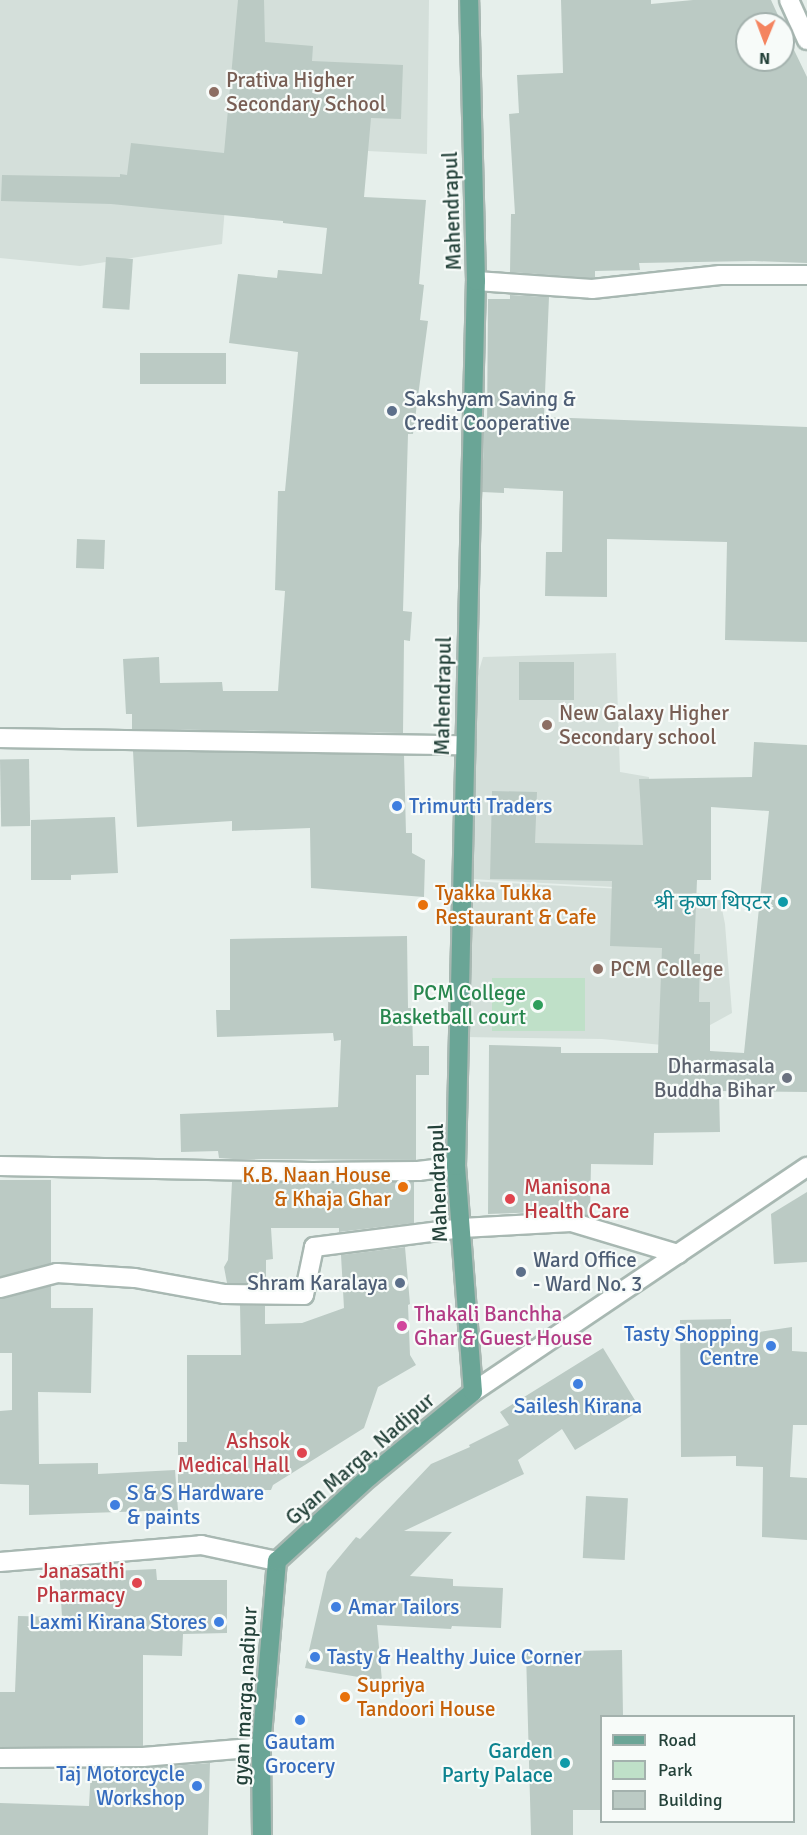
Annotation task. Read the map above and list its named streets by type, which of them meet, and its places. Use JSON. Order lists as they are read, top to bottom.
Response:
{
  "streets": {
    "main road": ["Mahendrapul", "Gyan Marga, Nadipur", "gyan marga,nadipur"]
  },
  "crossings": [
    ["Mahendrapul", "Gyan Marga, Nadipur"],
    ["Gyan Marga, Nadipur", "gyan marga,nadipur"]
  ],
  "places": [
    "Prativa Higher Secondary School",
    "Sakshyam Saving & Credit Cooperative",
    "New Galaxy Higher Secondary school",
    "Trimurti Traders",
    "श्री कृष्ण थिएटर",
    "Tyakka Tukka Restaurant & Cafe",
    "PCM College",
    "PCM College Basketball court",
    "Dharmasala Buddha Bihar",
    "K.B. Naan House & Khaja Ghar",
    "Manisona Health Care",
    "Ward Office - Ward No. 3",
    "Shram Karalaya",
    "Thakali Banchha Ghar & Guest House",
    "Tasty Shopping Centre",
    "Sailesh Kirana",
    "Ashsok Medical Hall",
    "S & S Hardware & paints",
    "Janasathi Pharmacy",
    "Amar Tailors",
    "Laxmi Kirana Stores",
    "Tasty & Healthy Juice Corner",
    "Supriya Tandoori House",
    "Gautam Grocery",
    "Garden Party Palace",
    "Taj Motorcycle Workshop"
  ],
  "legend": ["Road", "Park", "Building"],
  "north": "bottom"
}
